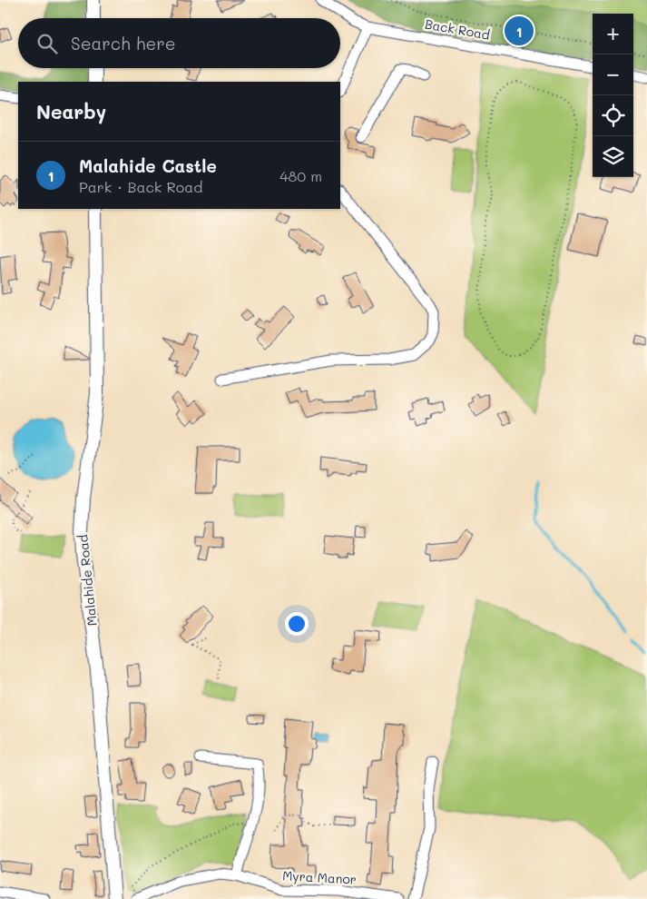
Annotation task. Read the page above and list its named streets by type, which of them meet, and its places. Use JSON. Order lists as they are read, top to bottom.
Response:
{
  "streets": {
    "main road": ["Malahide Road"],
    "street": ["Back Road", "Myra Manor"]
  },
  "page": {
    "map_buttons": ["+", "−"],
    "pins": "1",
    "search": "Search here",
    "heading": "Nearby",
    "list": [
      {
        "mark": "1",
        "name": "Malahide Castle",
        "note": "Park · Back Road",
        "value": "480 m"
      }
    ]
  }
}
